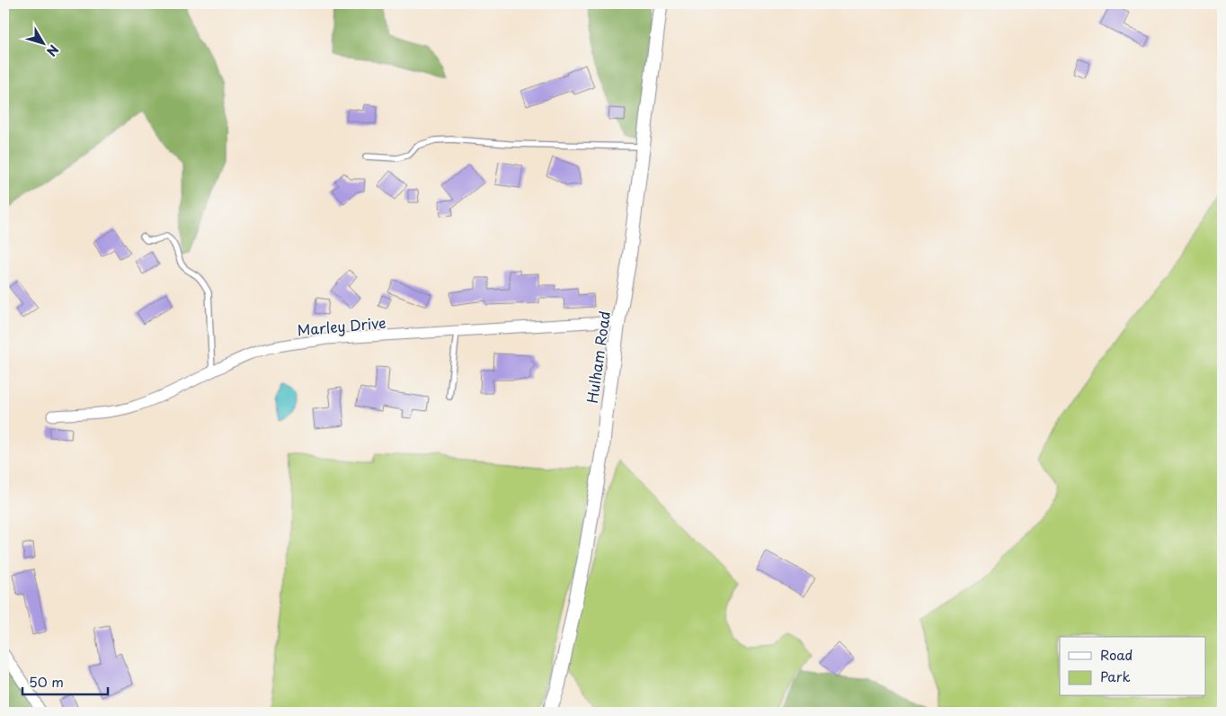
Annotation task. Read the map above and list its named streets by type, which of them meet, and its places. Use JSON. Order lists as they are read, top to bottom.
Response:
{
  "streets": {
    "street": ["Marley Drive", "Hulham Road"]
  },
  "crossings": [
    ["Marley Drive", "Hulham Road"]
  ],
  "legend": ["Road", "Park"],
  "scale_bar": "50 m",
  "north": "bottom right"
}
